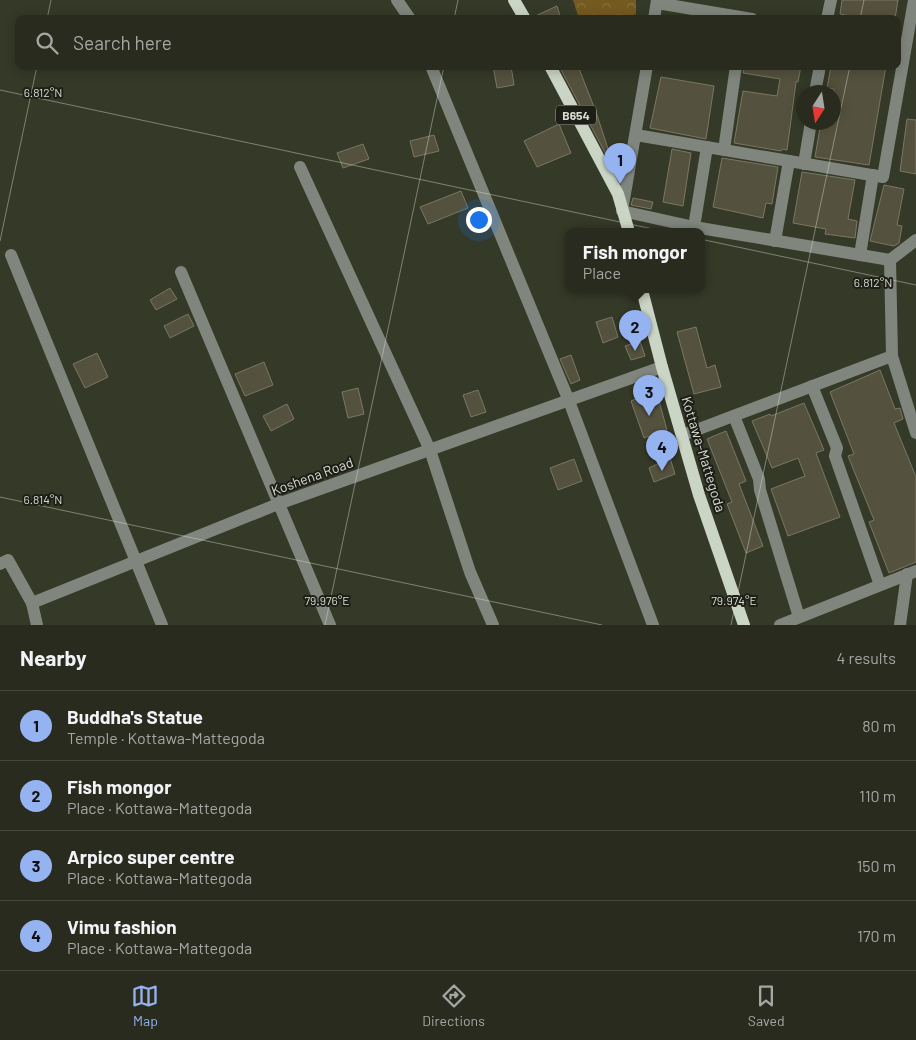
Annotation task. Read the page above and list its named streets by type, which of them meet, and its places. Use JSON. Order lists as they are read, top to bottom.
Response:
{
  "streets": {
    "main road": ["B654", "Kottawa-Mattegoda"],
    "street": ["Koshena Road"]
  },
  "crossings": [
    ["Kottawa-Mattegoda", "Koshena Road"]
  ],
  "north": "bottom",
  "page": {
    "search": "Search here",
    "pins": [
      "1",
      "2",
      "3",
      "4"
    ],
    "popup": ["Fish mongor", "Place"],
    "heading": ["Nearby", "4 results"],
    "list": [
      {
        "mark": "1",
        "name": "Buddha's Statue",
        "note": "Temple · Kottawa-Mattegoda",
        "value": "80 m"
      },
      {
        "mark": "2",
        "name": "Fish mongor",
        "note": "Place · Kottawa-Mattegoda",
        "value": "110 m"
      },
      {
        "mark": "3",
        "name": "Arpico super centre",
        "note": "Place · Kottawa-Mattegoda",
        "value": "150 m"
      },
      {
        "mark": "4",
        "name": "Vimu fashion",
        "note": "Place · Kottawa-Mattegoda",
        "value": "170 m"
      }
    ],
    "nav": ["Map", "Directions", "Saved"]
  },
  "coordinates": [
    "6.812°N",
    "6.814°N",
    "79.976°E",
    "79.974°E"
  ]
}
